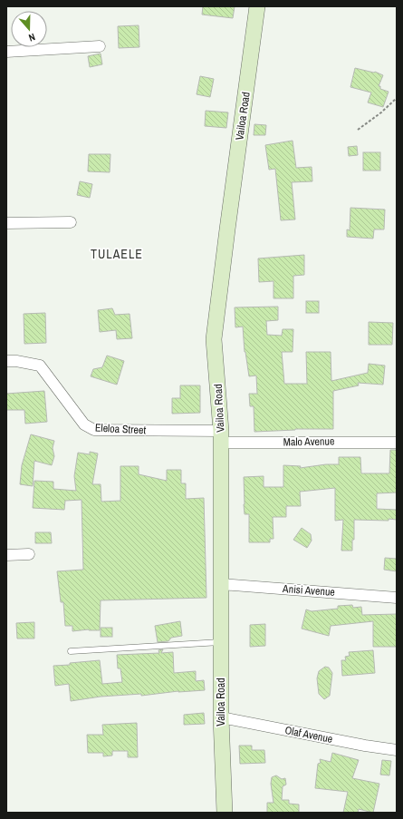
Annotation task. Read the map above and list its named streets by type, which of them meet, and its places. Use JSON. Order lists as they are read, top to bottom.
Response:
{
  "streets": {
    "main road": ["Vailoa Road"],
    "street": [
      "Eleloa Street",
      "Malo Avenue",
      "Anisi Avenue",
      "Olaf Avenue"
    ]
  },
  "crossings": [
    ["Vailoa Road", "Eleloa Street"],
    ["Vailoa Road", "Malo Avenue"],
    ["Vailoa Road", "Anisi Avenue"],
    ["Vailoa Road", "Olaf Avenue"],
    ["Eleloa Street", "Malo Avenue"]
  ],
  "districts": ["TULAELE"],
  "north": "bottom"
}
